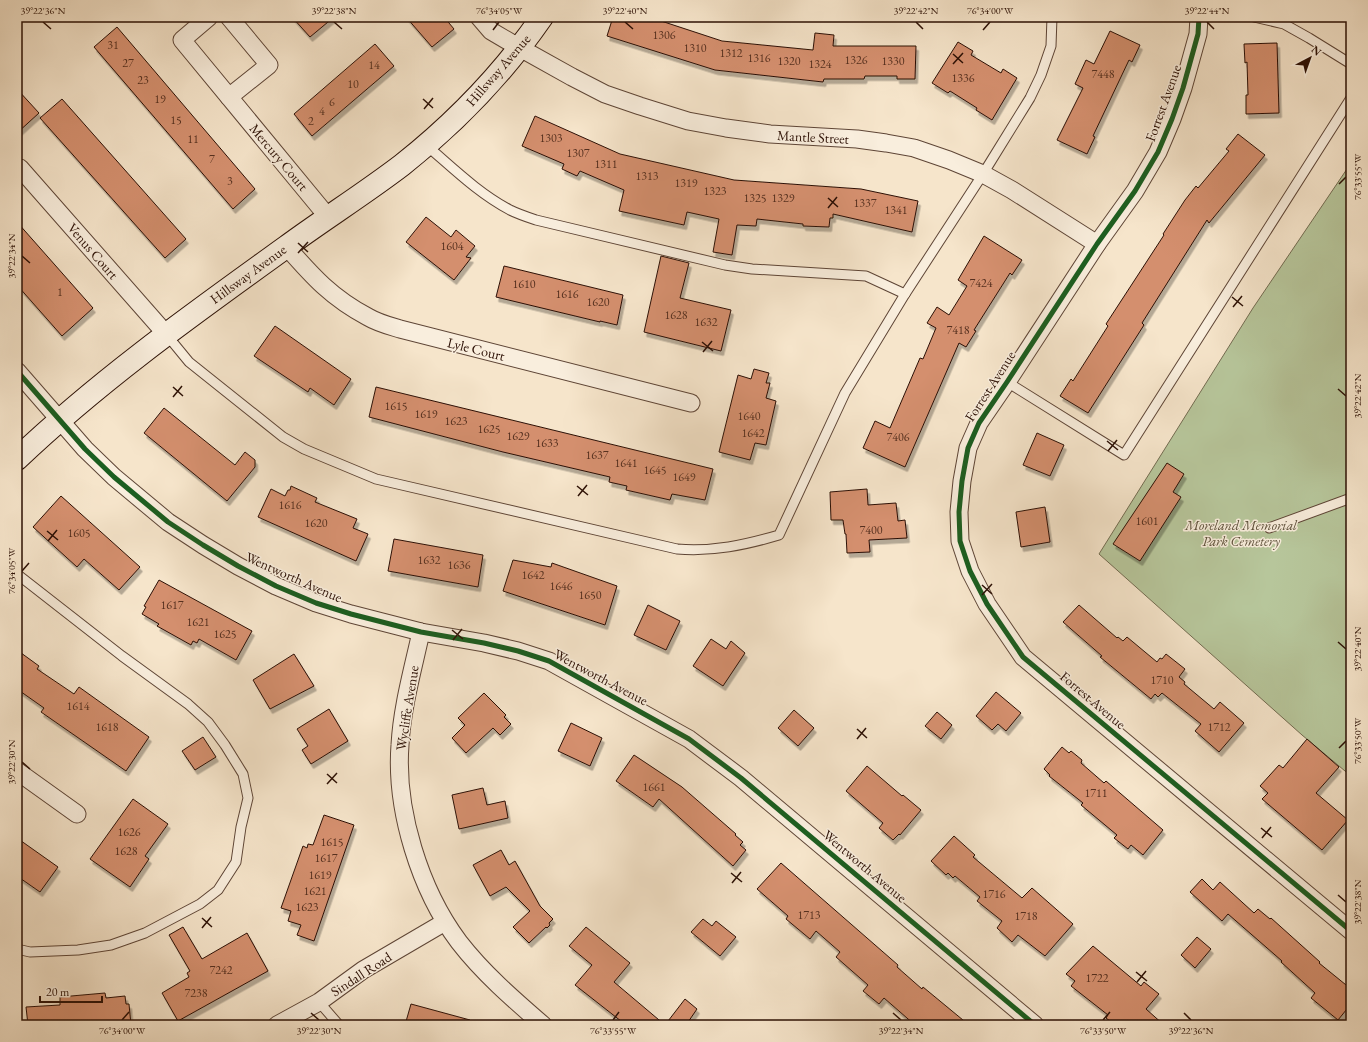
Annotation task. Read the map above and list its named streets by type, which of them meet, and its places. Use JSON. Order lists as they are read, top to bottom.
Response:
{
  "streets": {
    "street": [
      "Hillsway Avenue",
      "Forrest Avenue",
      "Mantle Street",
      "Mercury Court",
      "Venus Court",
      "Lyle Court",
      "Wentworth Avenue",
      "Wycliffe Avenue",
      "Sindall Road"
    ]
  },
  "crossings": [
    ["Hillsway Avenue", "Mantle Street"],
    ["Hillsway Avenue", "Mercury Court"],
    ["Hillsway Avenue", "Venus Court"],
    ["Hillsway Avenue", "Lyle Court"],
    ["Hillsway Avenue", "Wentworth Avenue"],
    ["Forrest Avenue", "Mantle Street"],
    ["Wentworth Avenue", "Wycliffe Avenue"],
    ["Wycliffe Avenue", "Sindall Road"]
  ],
  "parks": ["Moreland Memorial Park Cemetery"],
  "house_numbers": [
    "1306",
    "31",
    "1310",
    "1312",
    "1316",
    "1326",
    "1320",
    "1330",
    "27",
    "1324",
    "14",
    "7448",
    "1336",
    "23",
    "10",
    "19",
    "6",
    "4",
    "15",
    "2",
    "1303",
    "11",
    "1307",
    "7",
    "1311",
    "1313",
    "3",
    "1319",
    "1323",
    "1325",
    "1329",
    "1337",
    "1341",
    "1604",
    "7424",
    "1610",
    "1",
    "1616",
    "1620",
    "1628",
    "1632",
    "7418",
    "1615",
    "1619",
    "1640",
    "1623",
    "1625",
    "1642",
    "1629",
    "7406",
    "1633",
    "1637",
    "1641",
    "1645",
    "1649",
    "1616",
    "1601",
    "1620",
    "7400",
    "1605",
    "1632",
    "1636",
    "1642",
    "1646",
    "1650",
    "1617",
    "1621",
    "1625",
    "1710",
    "1614",
    "1618",
    "1712",
    "1661",
    "1711",
    "1626",
    "1615",
    "1628",
    "1617",
    "1619",
    "1621",
    "1716",
    "1623",
    "1713",
    "1718",
    "7242",
    "1722",
    "7238"
  ],
  "scale_bar": "20 m",
  "north": "top right",
  "coordinates": [
    "39°22'36\"N",
    "39°22'38\"N",
    "76°34'05\"W",
    "39°22'40\"N",
    "39°22'42\"N",
    "76°34'00\"W",
    "39°22'44\"N",
    "76°33'55\"W",
    "39°22'34\"N",
    "76°33'50\"W",
    "39°22'30\"N"
  ]
}
